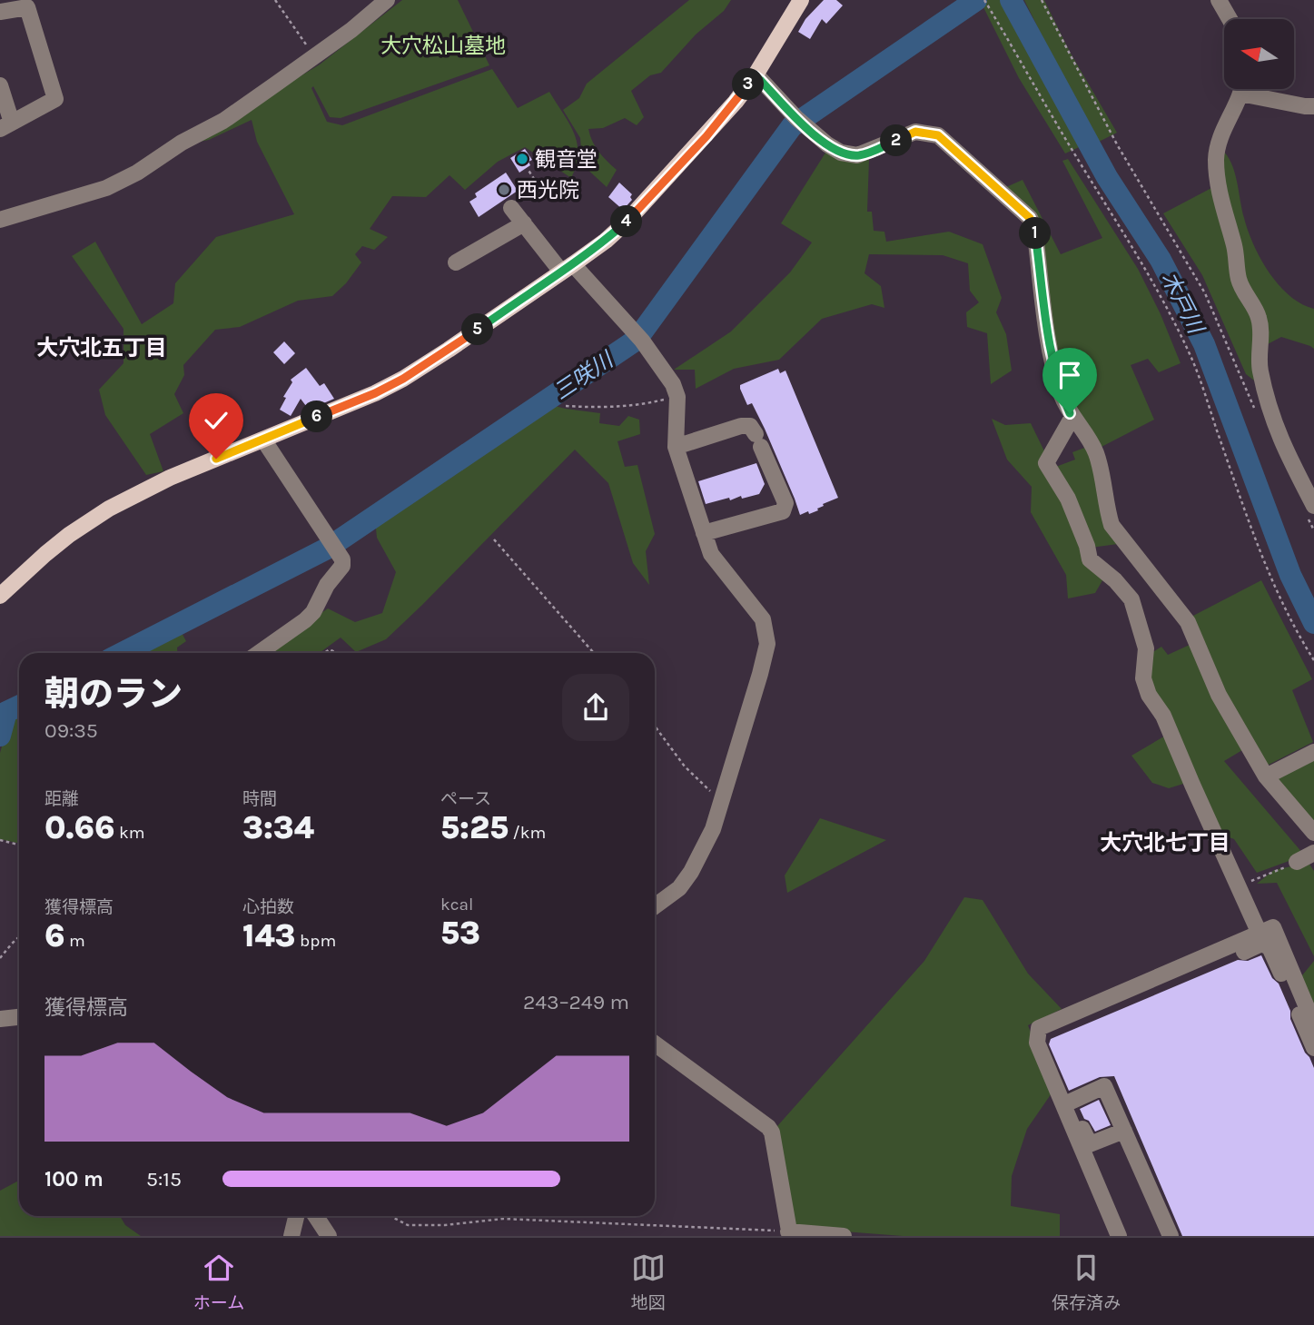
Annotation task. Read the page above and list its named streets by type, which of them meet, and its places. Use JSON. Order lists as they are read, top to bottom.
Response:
{
  "districts": ["大穴北五丁目", "大穴北七丁目"],
  "water": ["木戸川", "三咲川"],
  "parks": ["大穴松山墓地"],
  "places": ["観音堂", "西光院"],
  "north": "left",
  "page": {
    "pins": [
      "3",
      "2",
      "4",
      "1",
      "5",
      "6"
    ],
    "heading": ["朝のラン", "09:35"],
    "stats": [
      ["距離", "0.66 km"],
      ["時間", "3:34"],
      ["ペース", "5:25 /km"],
      ["獲得標高", "6 m"],
      ["心拍数", "143 bpm"],
      ["kcal", "53"]
    ],
    "chart": ["獲得標高", "243–249 m"],
    "list": [
      {
        "name": "100 m",
        "note": "5:15"
      }
    ],
    "tabs": ["ホーム", "地図", "保存済み"]
  }
}
